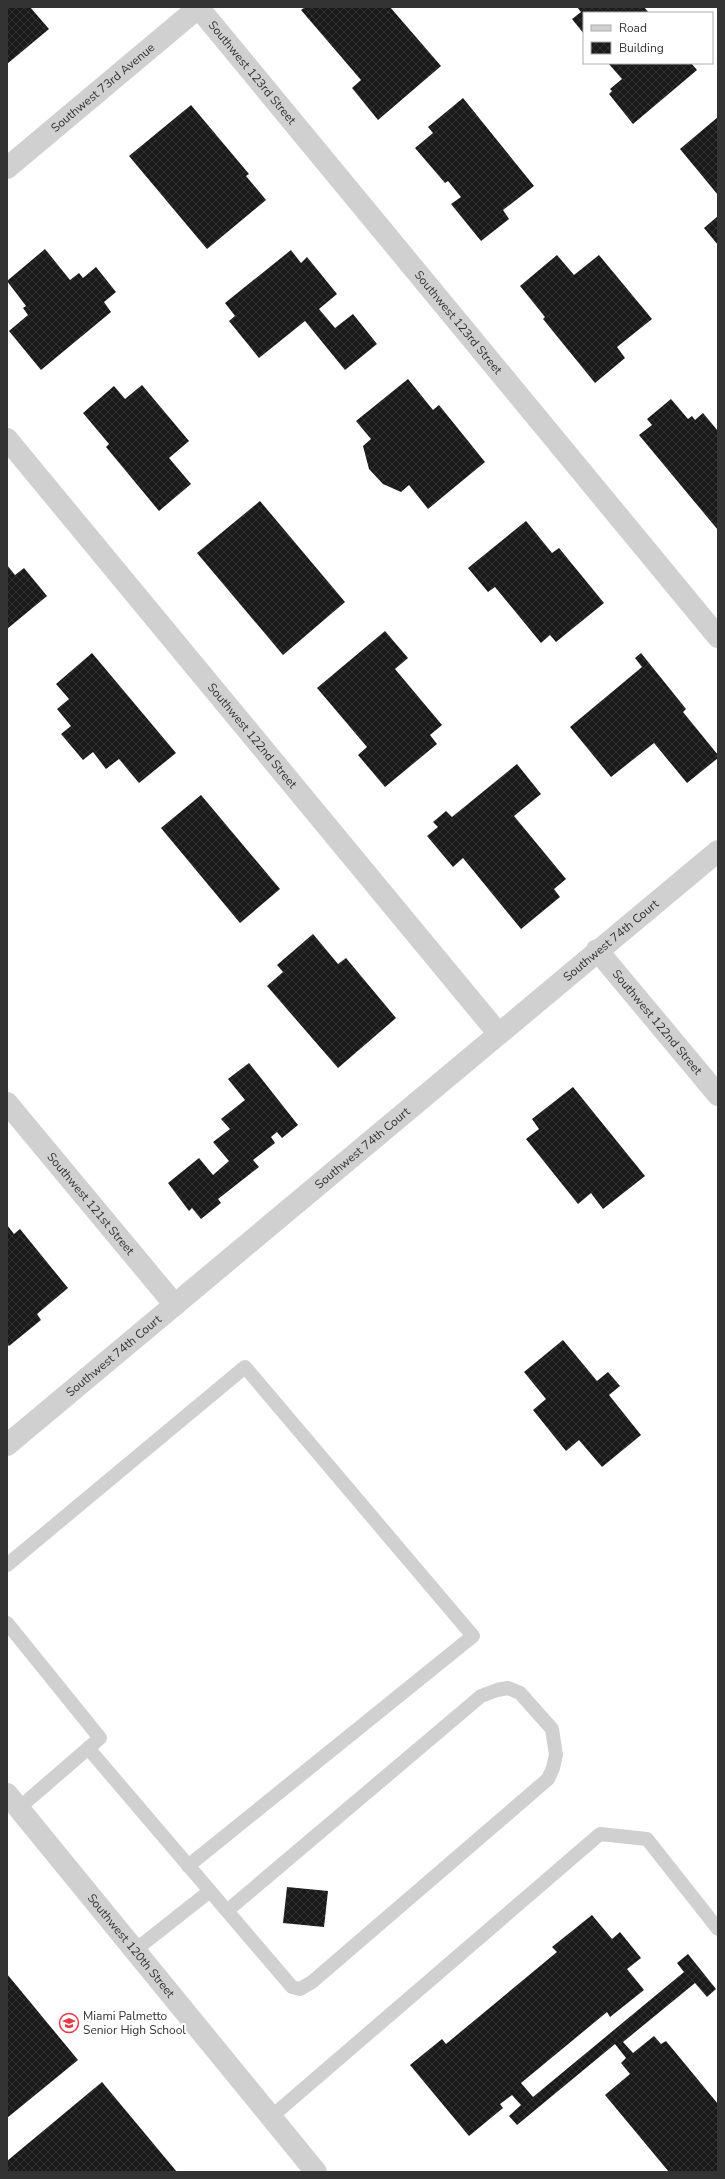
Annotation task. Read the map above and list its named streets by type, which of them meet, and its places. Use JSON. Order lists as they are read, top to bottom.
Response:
{
  "streets": {
    "street": [
      "Southwest 123rd Street",
      "Southwest 73rd Avenue",
      "Southwest 122nd Street",
      "Southwest 74th Court",
      "Southwest 121st Street",
      "Southwest 120th Street"
    ]
  },
  "crossings": [
    ["Southwest 123rd Street", "Southwest 73rd Avenue"],
    ["Southwest 122nd Street", "Southwest 74th Court"],
    ["Southwest 74th Court", "Southwest 121st Street"]
  ],
  "places": {
    "school or university": ["Miami Palmetto Senior High School"]
  },
  "legend": ["Road", "Building"]
}
